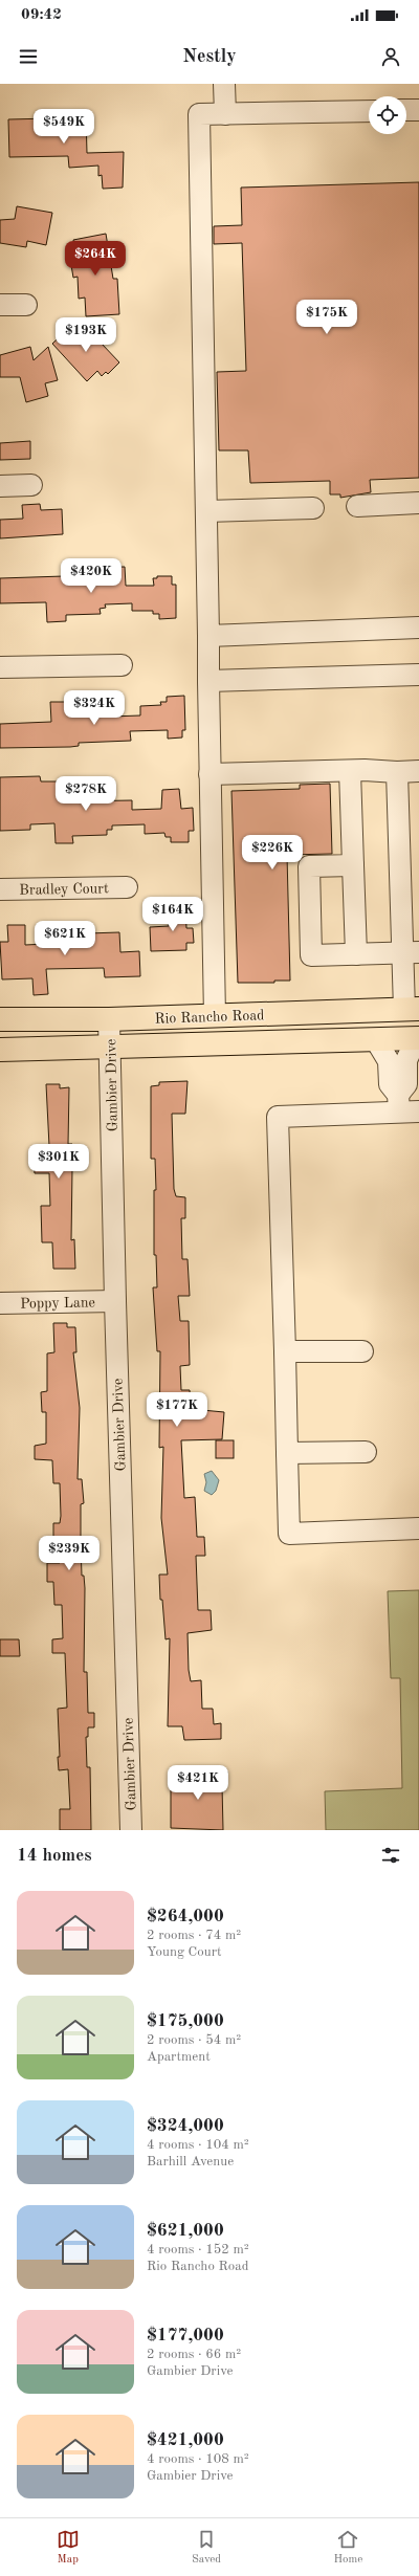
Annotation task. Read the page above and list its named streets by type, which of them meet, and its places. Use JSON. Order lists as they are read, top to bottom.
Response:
{
  "streets": {
    "main road": ["Rio Rancho Road"],
    "street": ["Bradley Court", "Gambier Drive", "Poppy Lane"]
  },
  "crossings": [
    ["Rio Rancho Road", "Gambier Drive"],
    ["Gambier Drive", "Poppy Lane"]
  ],
  "page": {
    "status": "09:42",
    "header": "Nestly",
    "price": [
      "$549K",
      "$264K",
      "$175K",
      "$193K",
      "$420K",
      "$324K",
      "$278K",
      "$226K",
      "$164K",
      "$621K",
      "$301K",
      "$177K",
      "$239K",
      "$421K"
    ],
    "heading": "14 homes",
    "list": [
      {
        "name": "$264,000",
        "note": "2 rooms · 74 m² · Young Court"
      },
      {
        "name": "$175,000",
        "note": "2 rooms · 54 m² · Apartment"
      },
      {
        "name": "$324,000",
        "note": "4 rooms · 104 m² · Barhill Avenue"
      },
      {
        "name": "$621,000",
        "note": "4 rooms · 152 m² · Rio Rancho Road"
      },
      {
        "name": "$177,000",
        "note": "2 rooms · 66 m² · Gambier Drive"
      },
      {
        "name": "$421,000",
        "note": "4 rooms · 108 m² · Gambier Drive"
      }
    ],
    "tabs": ["Map", "Saved", "Home"]
  }
}
